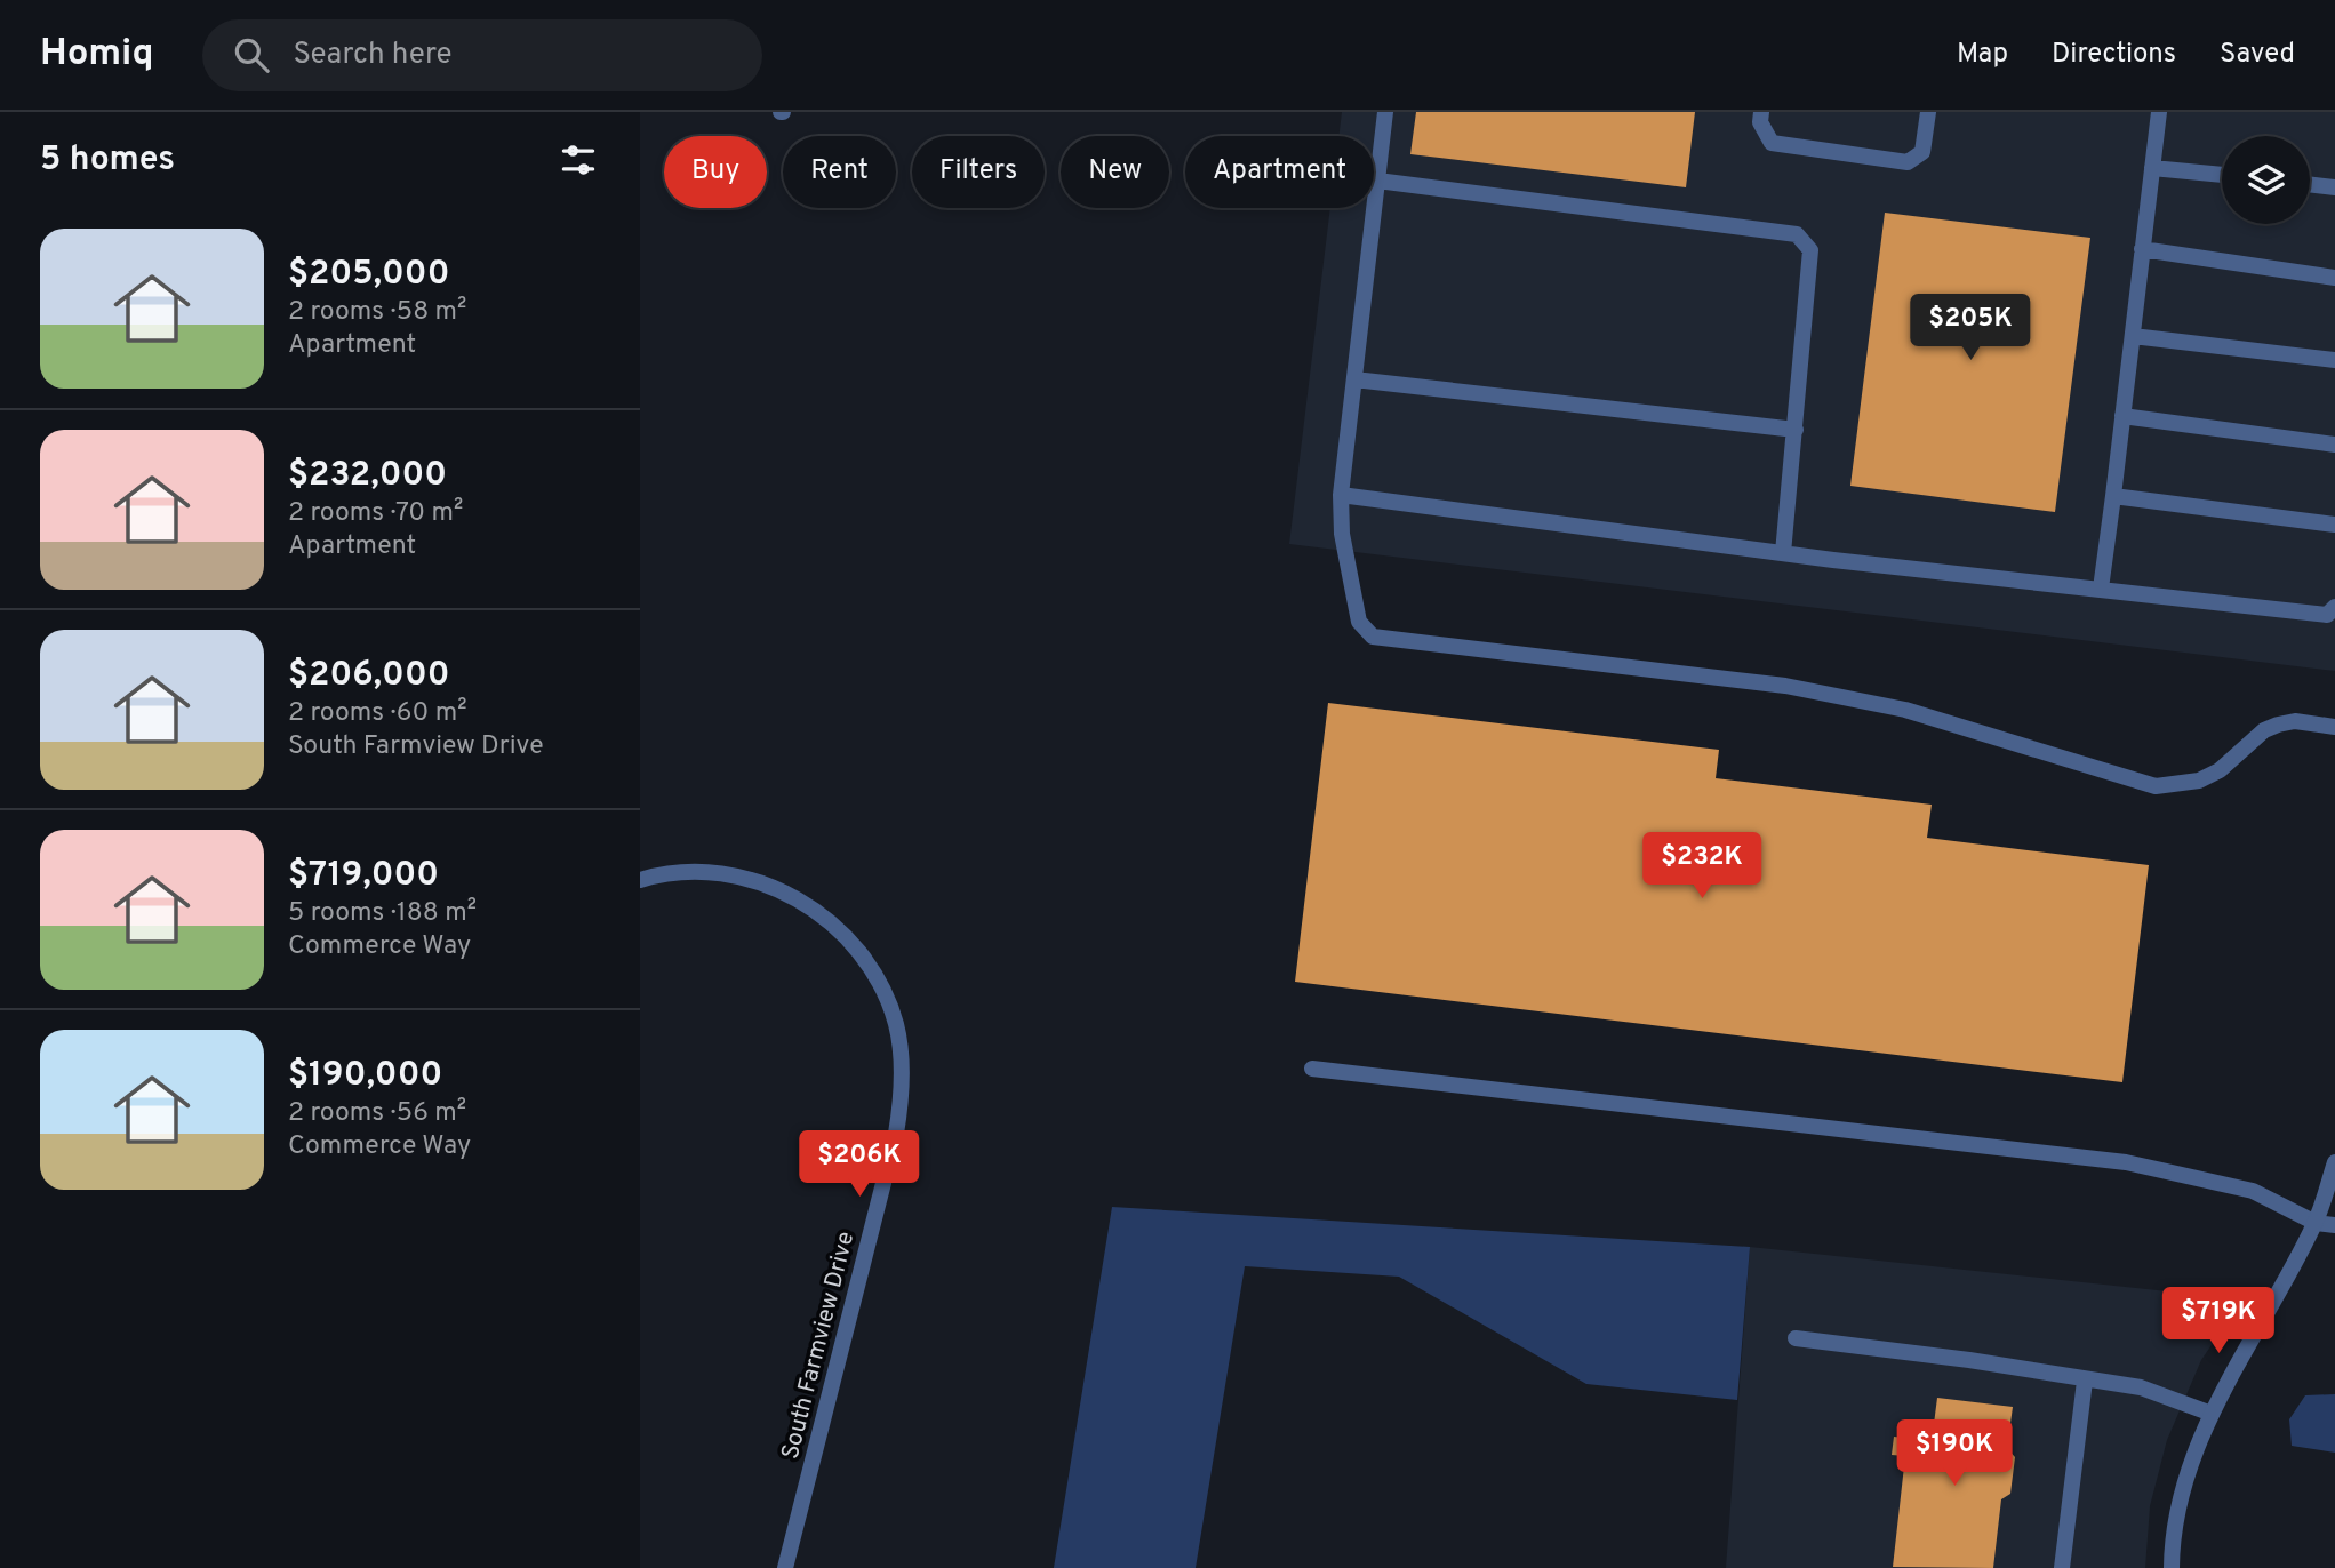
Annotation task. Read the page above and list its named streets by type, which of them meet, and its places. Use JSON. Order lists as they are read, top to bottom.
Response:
{
  "streets": {
    "street": ["South Farmview Drive"]
  },
  "page": {
    "header": "Homiq",
    "search": "Search here",
    "nav": ["Map", "Directions", "Saved"],
    "heading": "5 homes",
    "chip": [
      "Buy",
      "Rent",
      "Filters",
      "New",
      "Apartment"
    ],
    "list": [
      {
        "name": "$205,000",
        "note": "2 rooms · 58 m² · Apartment"
      },
      {
        "name": "$232,000",
        "note": "2 rooms · 70 m² · Apartment"
      },
      {
        "name": "$206,000",
        "note": "2 rooms · 60 m² · South Farmview Drive"
      },
      {
        "name": "$719,000",
        "note": "5 rooms · 188 m² · Commerce Way"
      },
      {
        "name": "$190,000",
        "note": "2 rooms · 56 m² · Commerce Way"
      }
    ],
    "price": [
      "$205K",
      "$232K",
      "$206K",
      "$719K",
      "$190K"
    ]
  }
}
